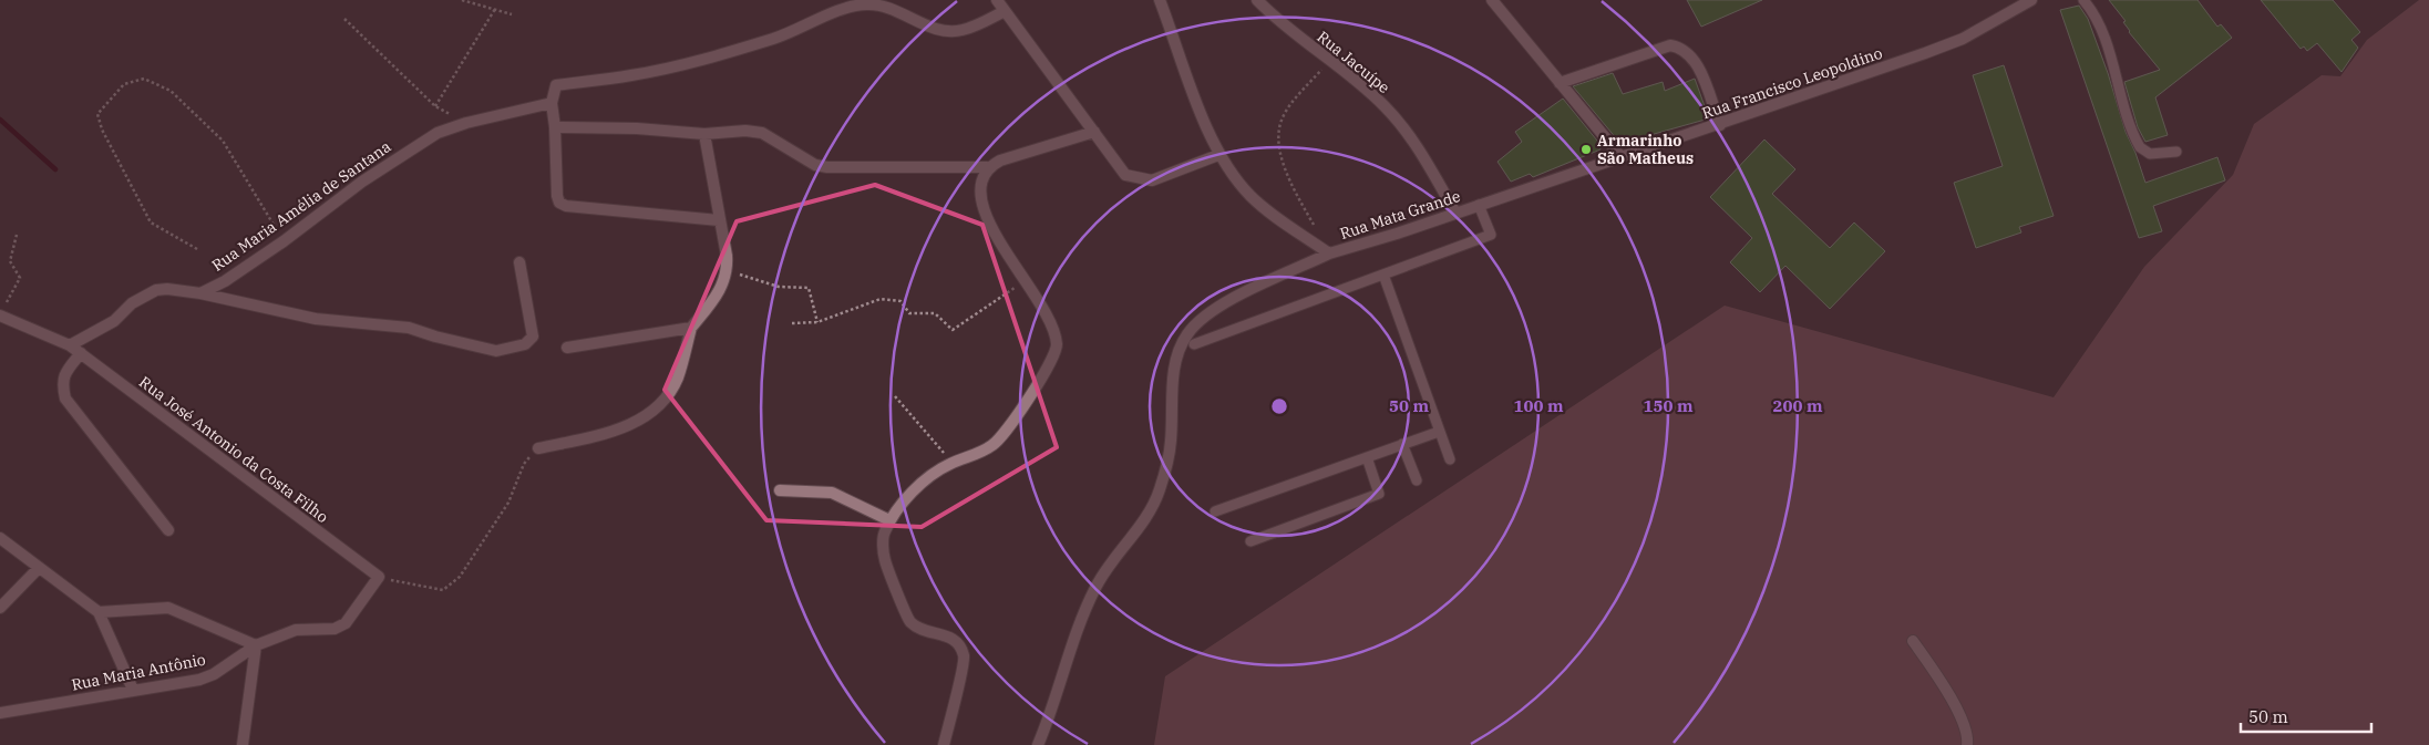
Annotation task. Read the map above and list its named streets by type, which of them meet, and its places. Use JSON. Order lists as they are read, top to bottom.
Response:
{
  "streets": {
    "street": [
      "Rua Jacuípe",
      "Rua Francisco Leopoldino",
      "Rua Maria Amélia de Santana",
      "Rua Mata Grande",
      "Rua José Antonio da Costa Filho",
      "Rua Maria Antônio"
    ]
  },
  "crossings": [
    ["Rua Jacuípe", "Rua Mata Grande"],
    ["Rua Francisco Leopoldino", "Rua Mata Grande"],
    ["Rua José Antonio da Costa Filho", "Rua Maria Antônio"]
  ],
  "places": ["Armarinho São Matheus"],
  "scale_bar": "50 m",
  "rings": [
    "50 m",
    "100 m",
    "150 m",
    "200 m"
  ]
}
